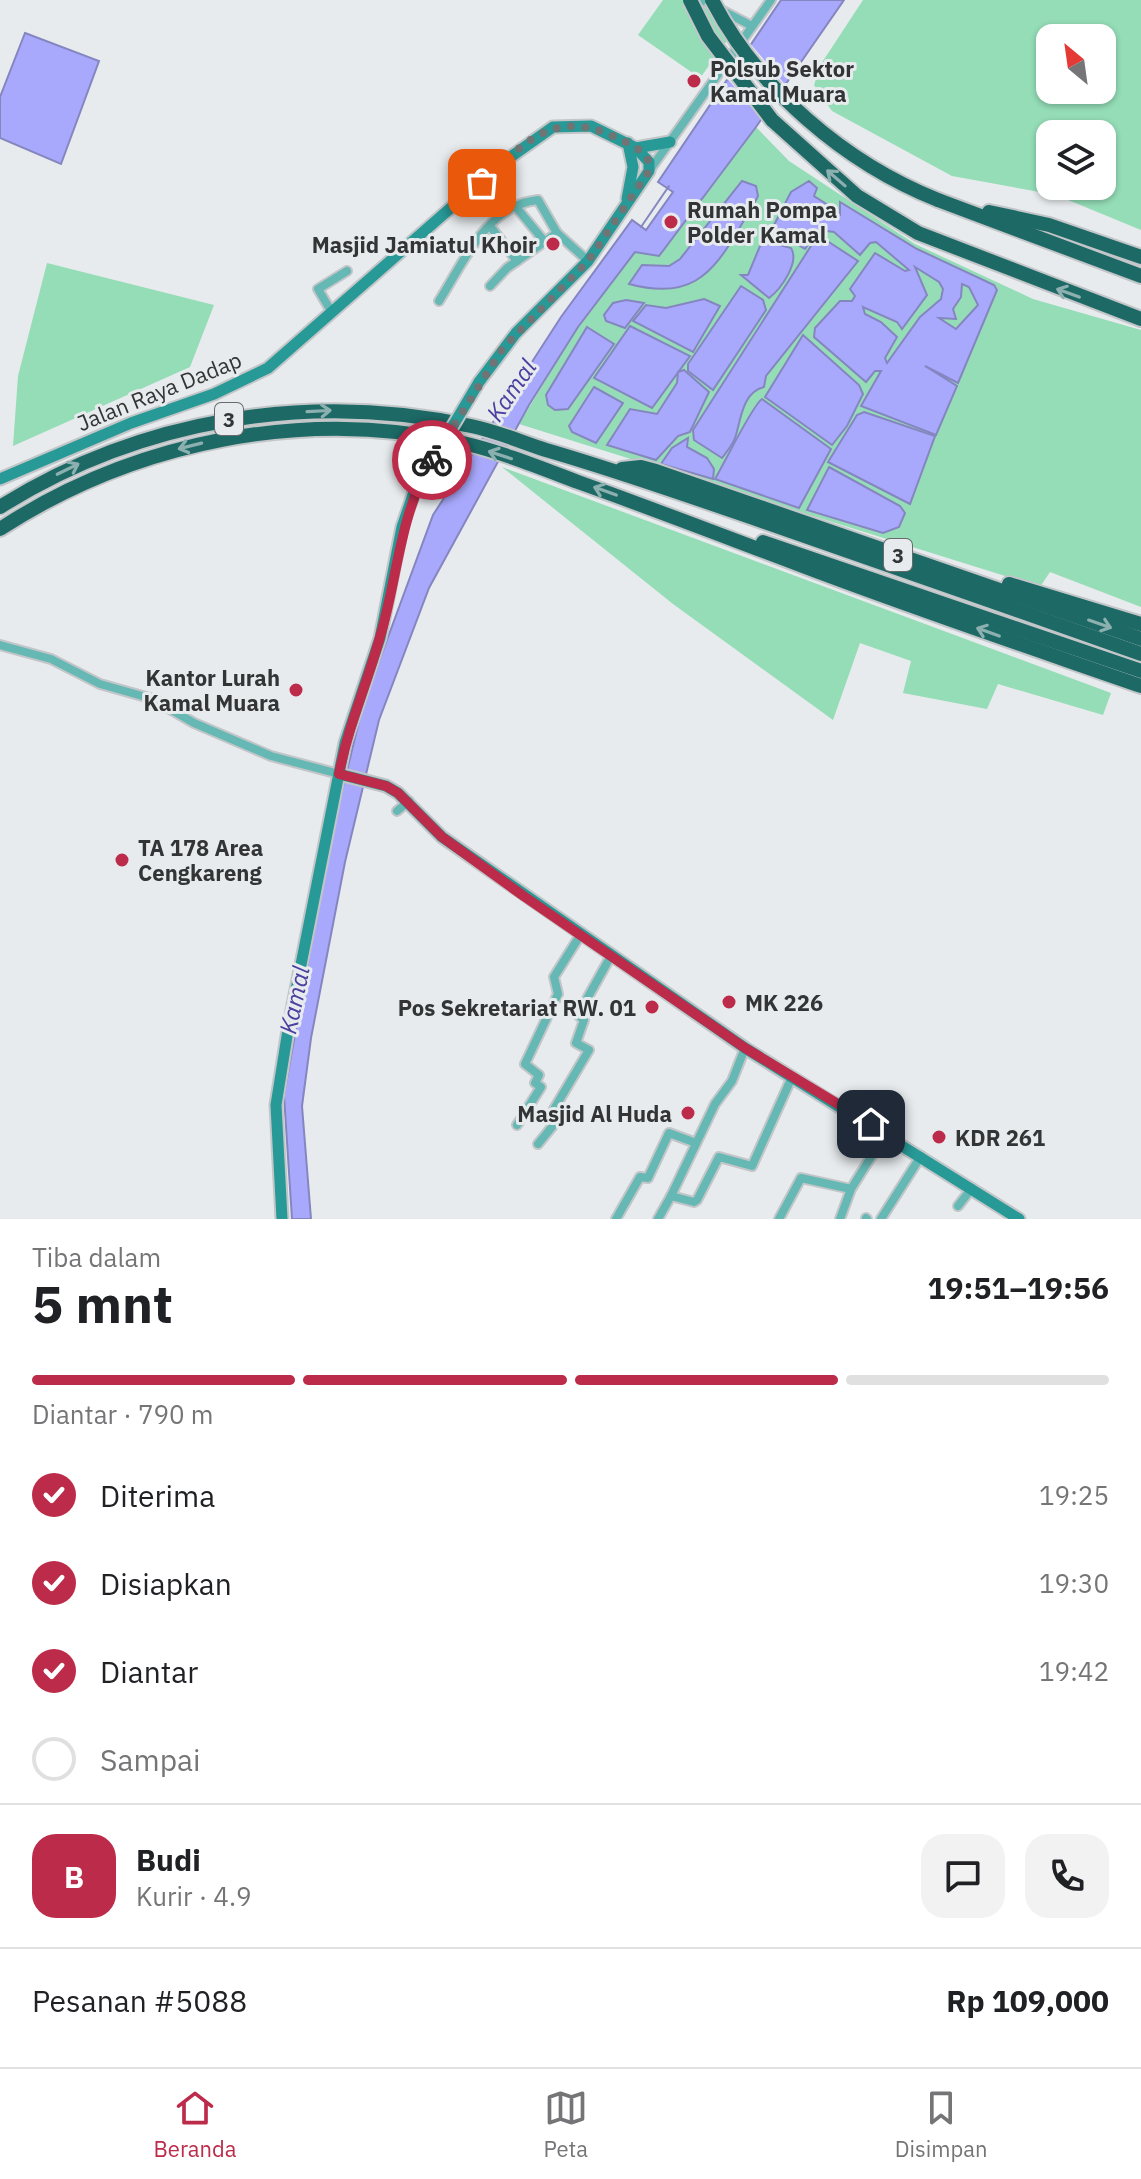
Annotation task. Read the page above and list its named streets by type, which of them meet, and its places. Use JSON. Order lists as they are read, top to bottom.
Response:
{
  "streets": {
    "highway": ["3"],
    "main road": ["Jalan Raya Dadap"]
  },
  "water": ["Kamal"],
  "places": [
    "Polsub Sektor Kamal Muara",
    "Rumah Pompa Polder Kamal",
    "Masjid Jamiatul Khoir",
    "Kantor Lurah Kamal Muara",
    "TA 178 Area Cengkareng",
    "MK 226",
    "Pos Sekretariat RW. 01",
    "Masjid Al Huda",
    "KDR 261"
  ],
  "north": "top left",
  "page": {
    "heading": ["5 mnt", "Tiba dalam", "19:51–19:56"],
    "panel": [
      "Budi",
      "Kurir · 4.9",
      "Pesanan #5088",
      "Rp 109,000"
    ],
    "bar": "Diantar · 790 m",
    "list": [
      ["Diterima", "19:25"],
      ["Disiapkan", "19:30"],
      ["Diantar", "19:42"],
      "Sampai"
    ],
    "round": "B",
    "tabs": ["Beranda", "Peta", "Disimpan"]
  }
}
